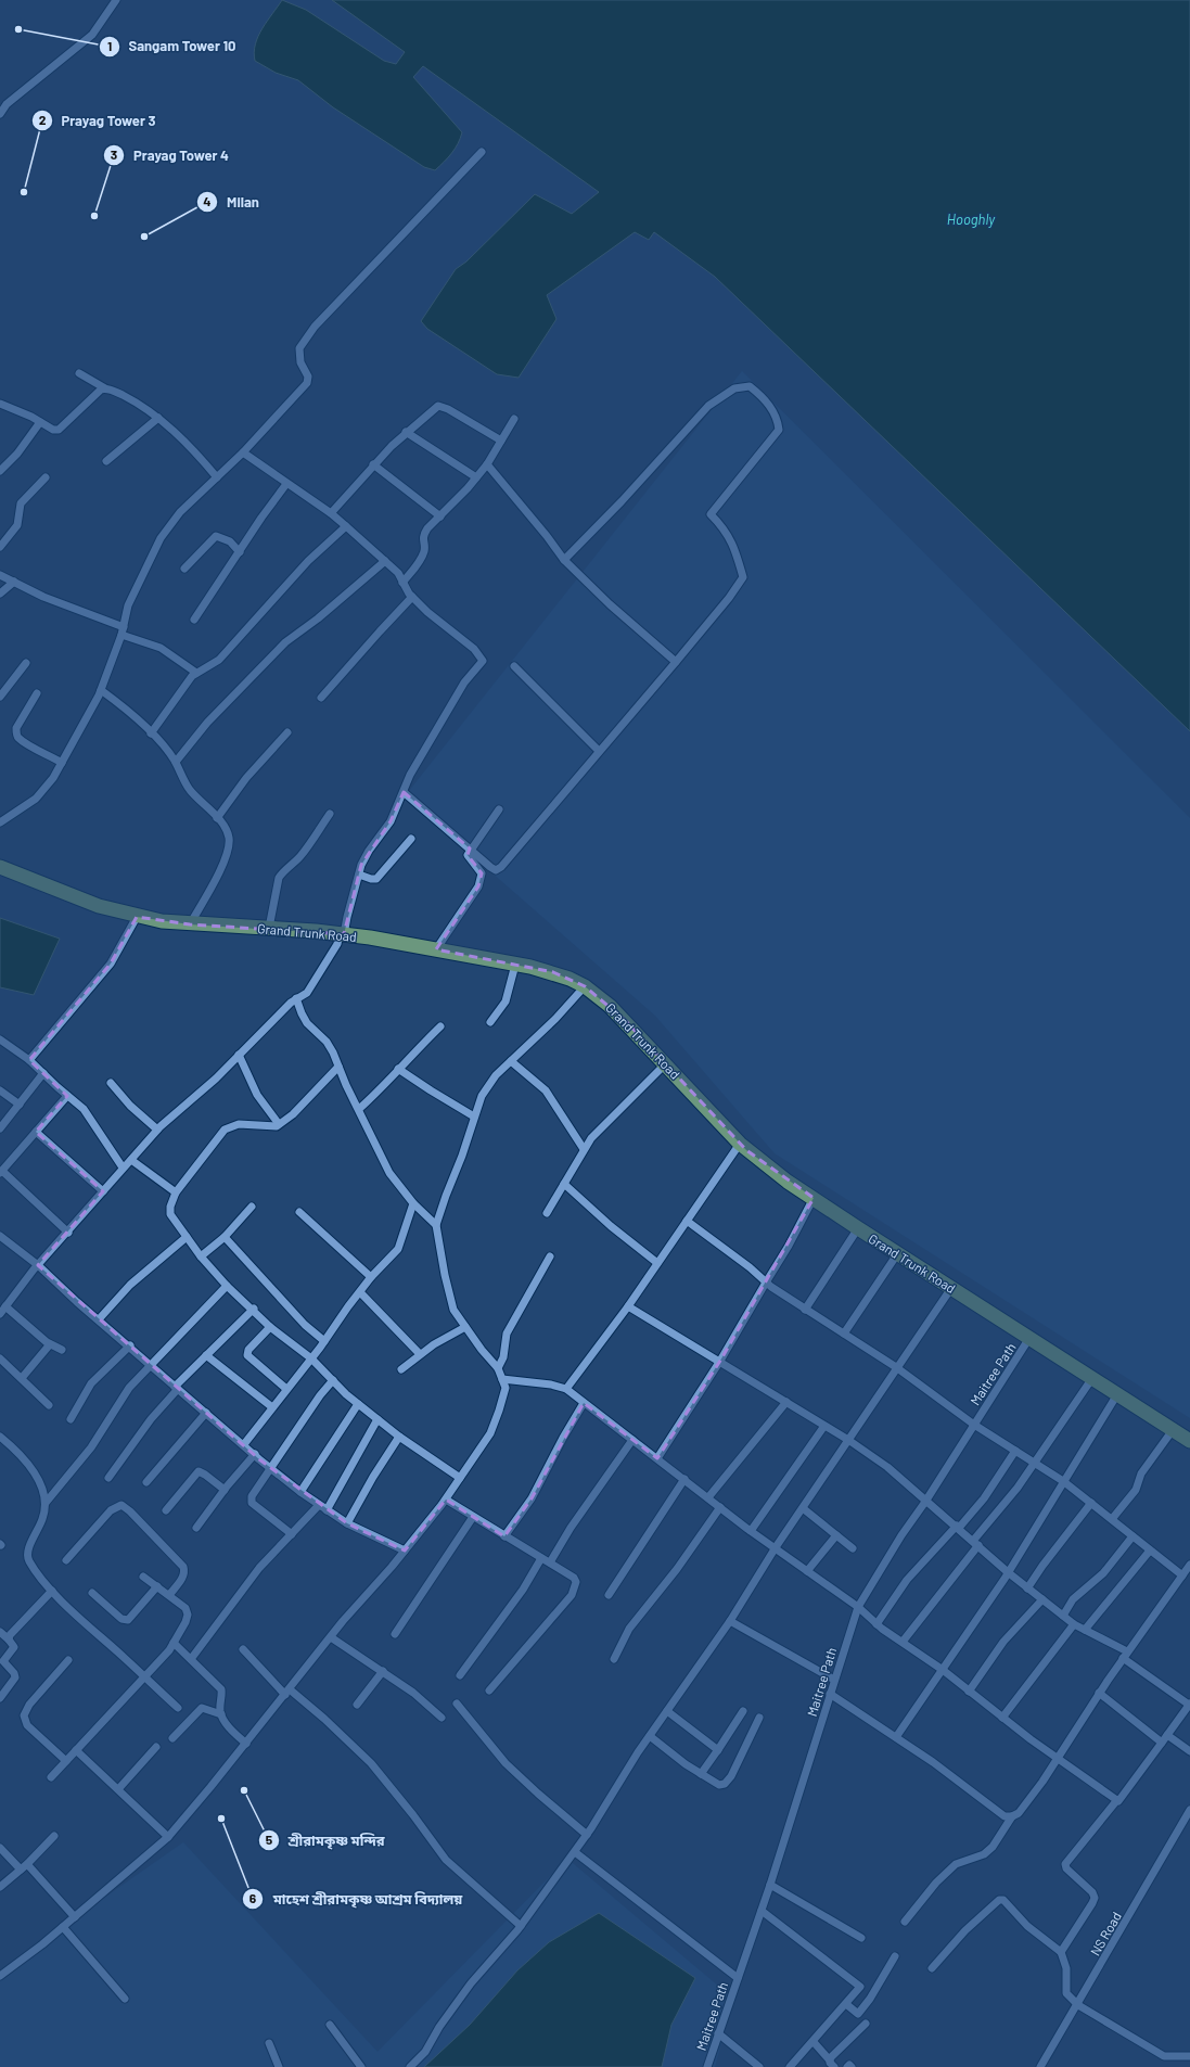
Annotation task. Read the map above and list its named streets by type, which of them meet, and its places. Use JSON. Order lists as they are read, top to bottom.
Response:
{
  "streets": {
    "main road": ["Grand Trunk Road"],
    "street": ["Maitree Path", "NS Road"]
  },
  "crossings": [
    ["Grand Trunk Road", "Maitree Path"]
  ],
  "water": ["Hooghly"],
  "places": [
    "Sangam Tower 10",
    "Prayag Tower 3",
    "Prayag Tower 4",
    "Milan",
    "শ্রীরামকৃষ্ণ মন্দির",
    "মাহেশ শ্রীরামকৃষ্ণ আশ্রম বিদ্যালয়"
  ]
}
